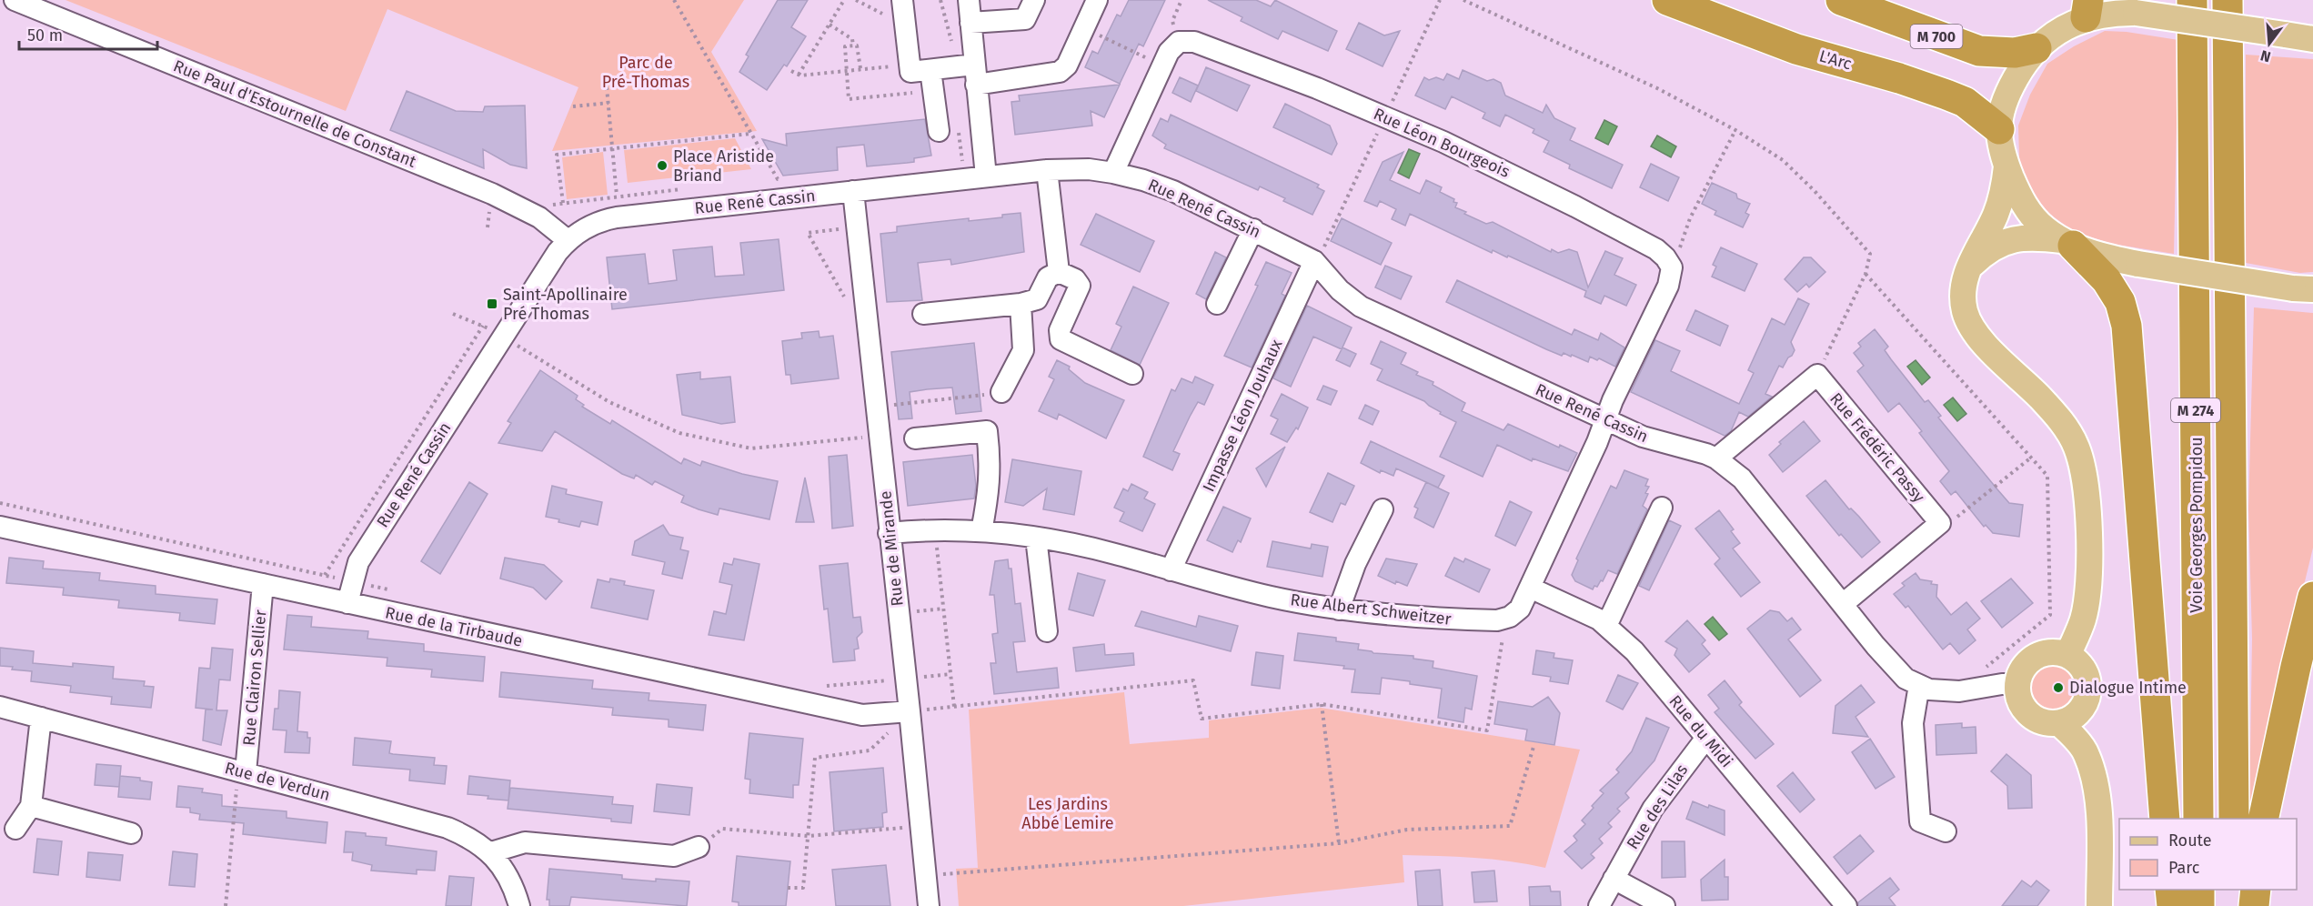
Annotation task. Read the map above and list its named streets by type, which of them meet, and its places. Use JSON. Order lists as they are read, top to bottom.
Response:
{
  "streets": {
    "highway": [
      "M 700",
      "L'Arc",
      "M 274",
      "Voie Georges Pompidou"
    ],
    "street": [
      "Rue Paul d'Estournelle de Constant",
      "Rue Léon Bourgeois",
      "Rue René Cassin",
      "Impasse Léon Jouhaux",
      "Rue Frédéric Passy",
      "Rue de Mirande",
      "Rue Albert Schweitzer",
      "Rue de la Tirbaude",
      "Rue Clairon Sellier",
      "Rue du Midi",
      "Rue de Verdun",
      "Rue des Lilas"
    ]
  },
  "crossings": [
    ["Rue Paul d'Estournelle de Constant", "Rue René Cassin"],
    ["Rue René Cassin", "Impasse Léon Jouhaux"],
    ["Rue René Cassin", "Rue de Mirande"],
    ["Rue René Cassin", "Rue de la Tirbaude"],
    ["Impasse Léon Jouhaux", "Rue Albert Schweitzer"],
    ["Rue de Mirande", "Rue Albert Schweitzer"],
    ["Rue de Mirande", "Rue de la Tirbaude"],
    ["Rue de la Tirbaude", "Rue Clairon Sellier"],
    ["Rue Clairon Sellier", "Rue de Verdun"],
    ["Rue du Midi", "Rue des Lilas"]
  ],
  "parks": ["Parc de Pré-Thomas", "Les Jardins Abbé Lemire"],
  "places": {
    "other": ["Place Aristide Briand", "Dialogue Intime"],
    "transit": ["Saint-Apollinaire Pré Thomas"]
  },
  "legend": ["Route", "Parc"],
  "scale_bar": "50 m",
  "north": "bottom"
}
